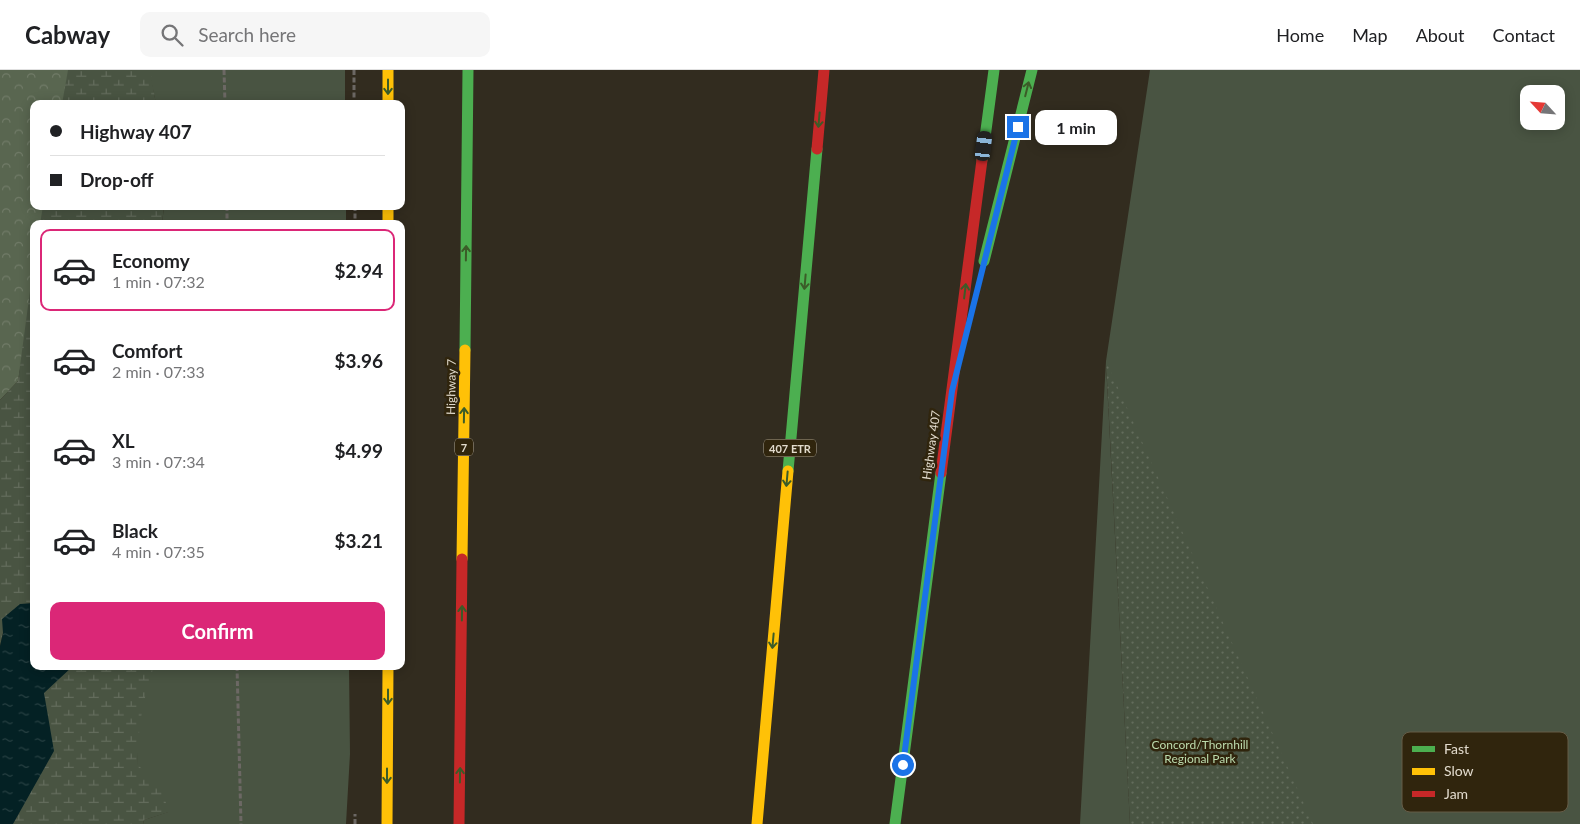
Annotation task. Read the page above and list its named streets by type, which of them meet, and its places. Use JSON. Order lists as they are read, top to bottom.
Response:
{
  "streets": {
    "main road": [
      "Highway 7",
      "Highway 407",
      "7",
      "407 ETR"
    ]
  },
  "one_way": ["Highway 7"],
  "parks": ["Concord/Thornhill Regional Park"],
  "legend": ["Fast", "Slow", "Jam"],
  "north": "top left",
  "page": {
    "header": "Cabway",
    "search": "Search here",
    "nav": [
      "Home",
      "Map",
      "About",
      "Contact"
    ],
    "banner": ["Highway 407", "Drop-off"],
    "bubble": "1 min",
    "list": [
      {
        "name": "Economy",
        "note": "1 min · 07:32",
        "value": "$2.94"
      },
      {
        "name": "Comfort",
        "note": "2 min · 07:33",
        "value": "$3.96"
      },
      {
        "name": "XL",
        "note": "3 min · 07:34",
        "value": "$4.99"
      },
      {
        "name": "Black",
        "note": "4 min · 07:35",
        "value": "$3.21"
      }
    ],
    "buttons": "Confirm"
  }
}
